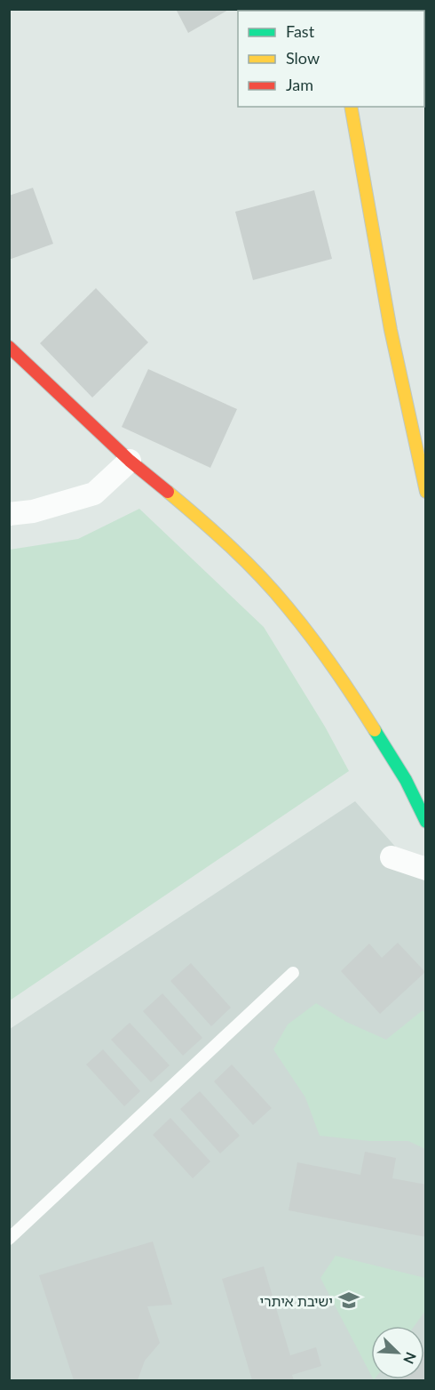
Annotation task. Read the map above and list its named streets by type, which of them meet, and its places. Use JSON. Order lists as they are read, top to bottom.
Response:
{
  "places": {
    "school or university": ["ישיבת איתרי"]
  },
  "legend": ["Fast", "Slow", "Jam"],
  "north": "bottom right"
}
